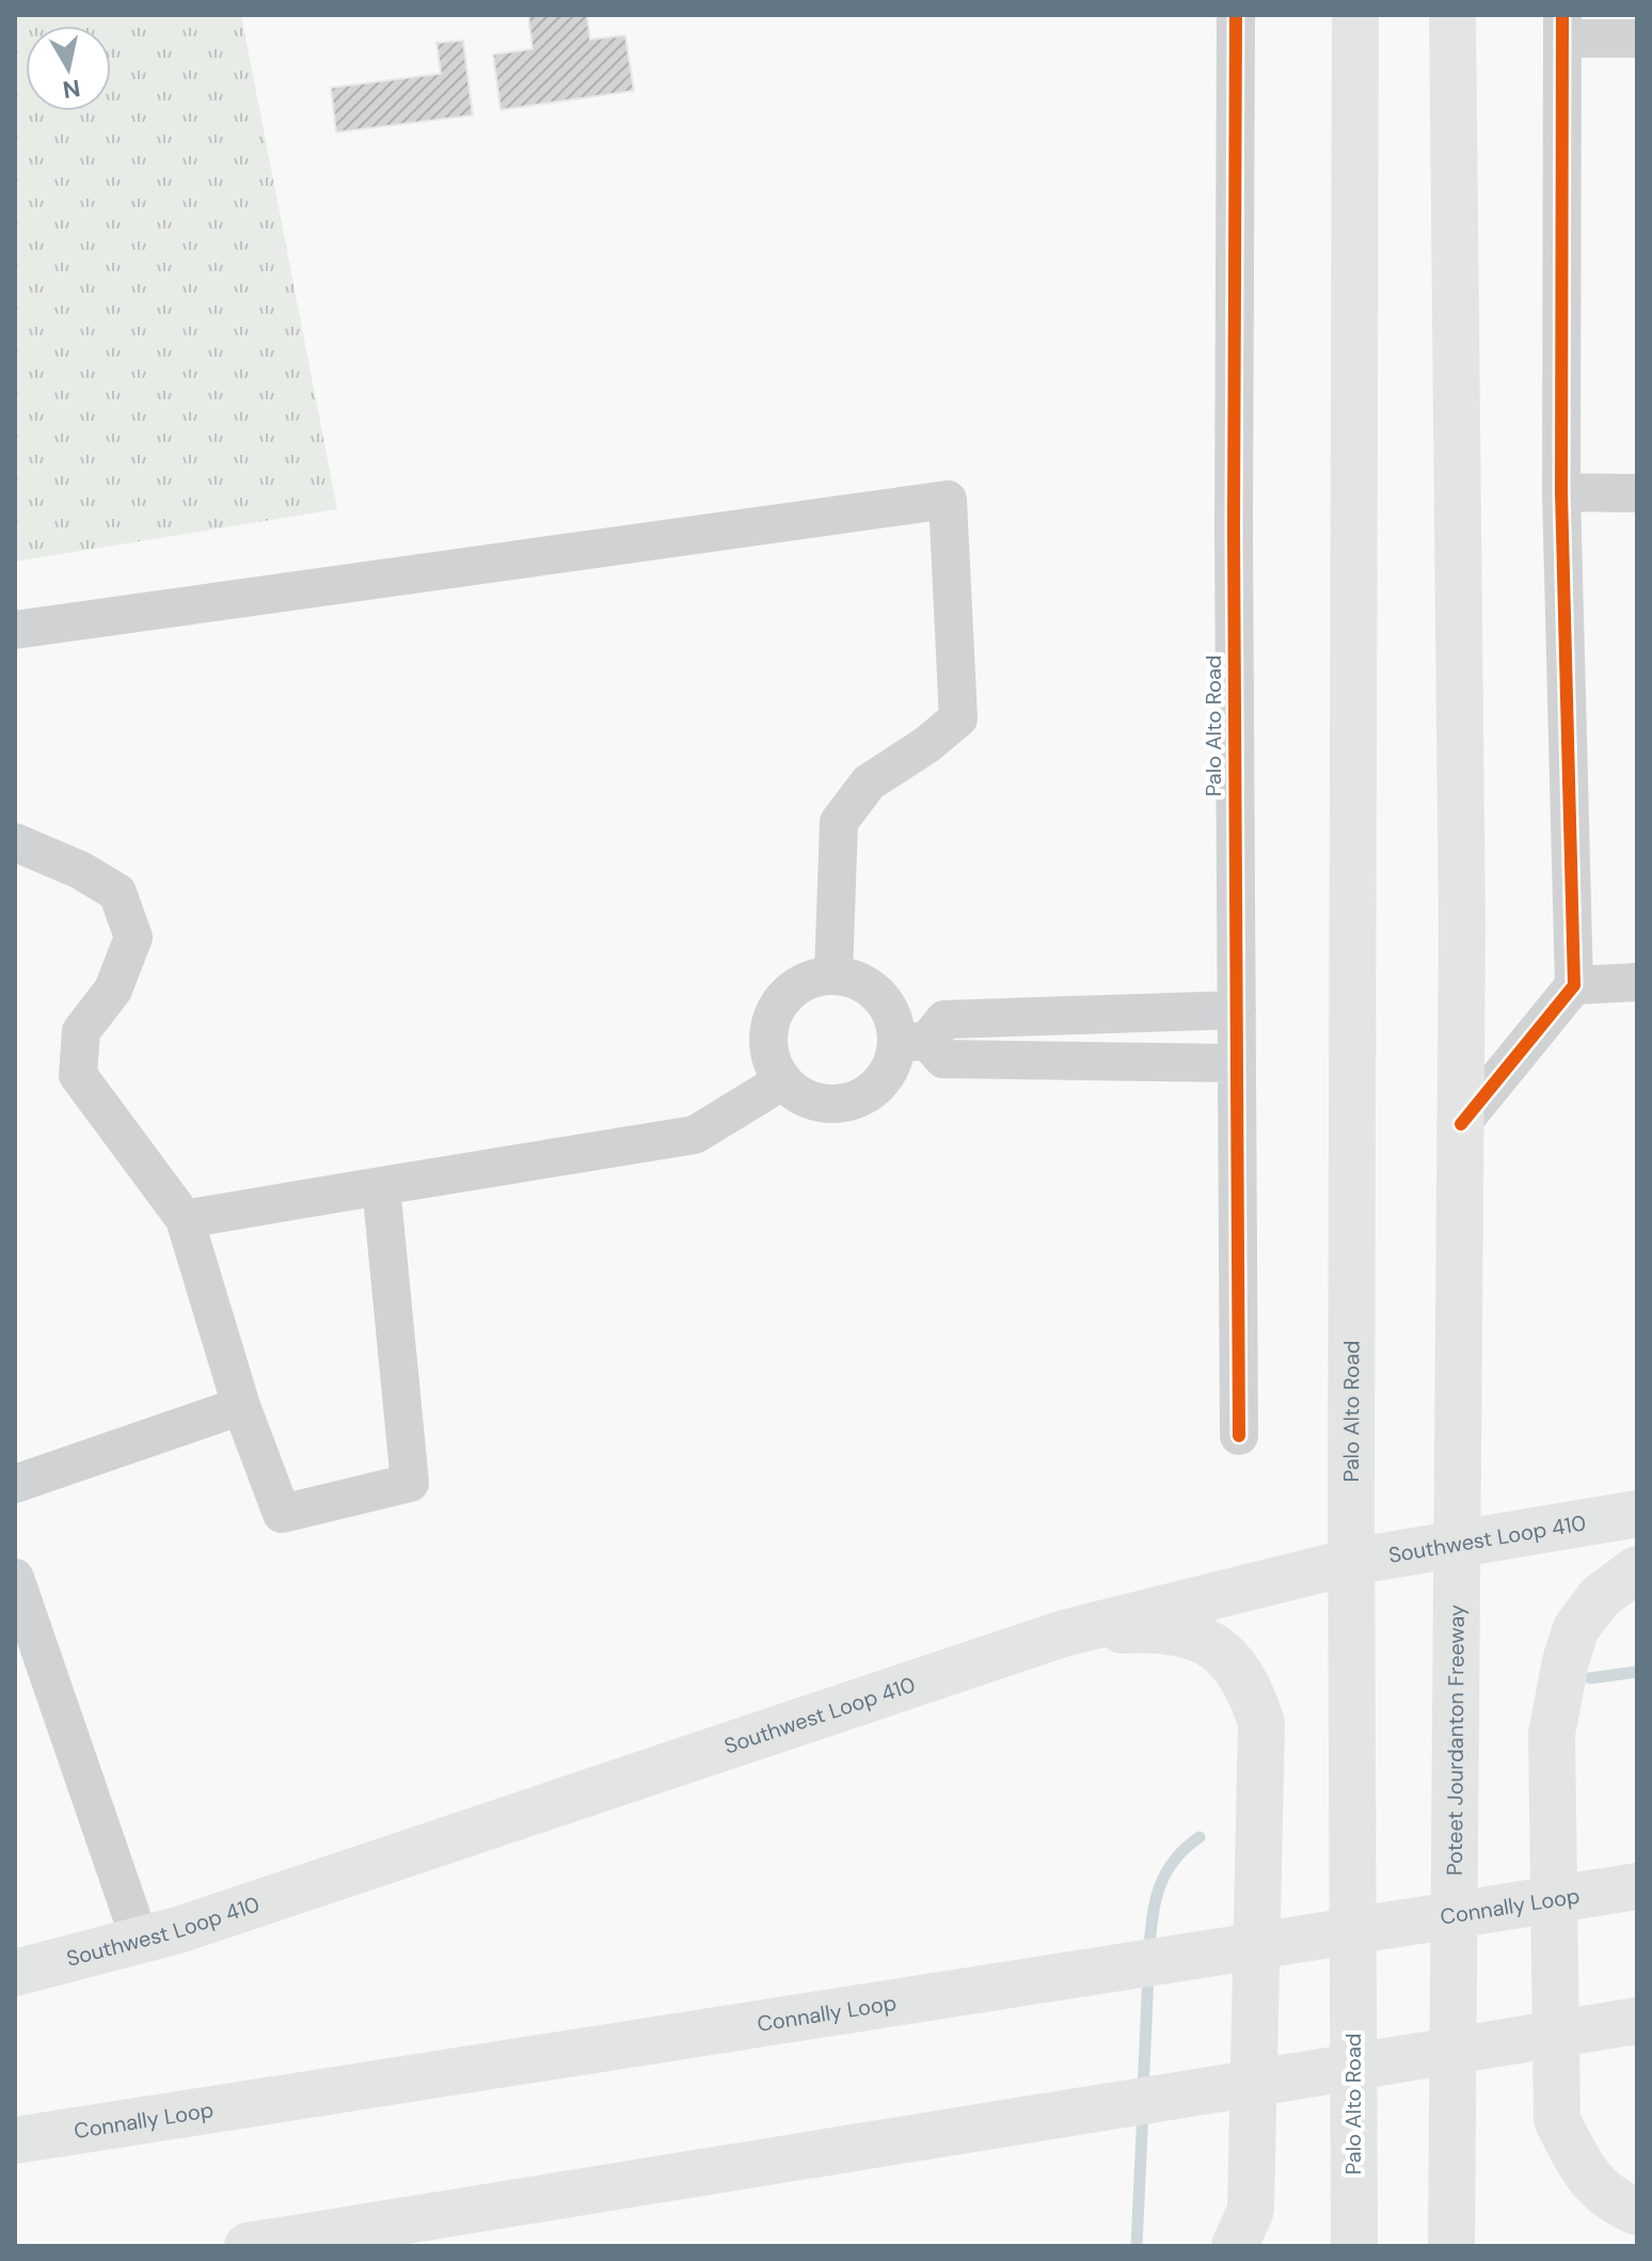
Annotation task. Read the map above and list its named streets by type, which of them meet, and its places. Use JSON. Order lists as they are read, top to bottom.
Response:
{
  "streets": {
    "main road": [
      "Palo Alto Road",
      "Southwest Loop 410",
      "Poteet Jourdanton Freeway",
      "Connally Loop"
    ]
  },
  "crossings": [
    ["Palo Alto Road", "Southwest Loop 410"],
    ["Southwest Loop 410", "Poteet Jourdanton Freeway"]
  ],
  "north": "bottom"
}
